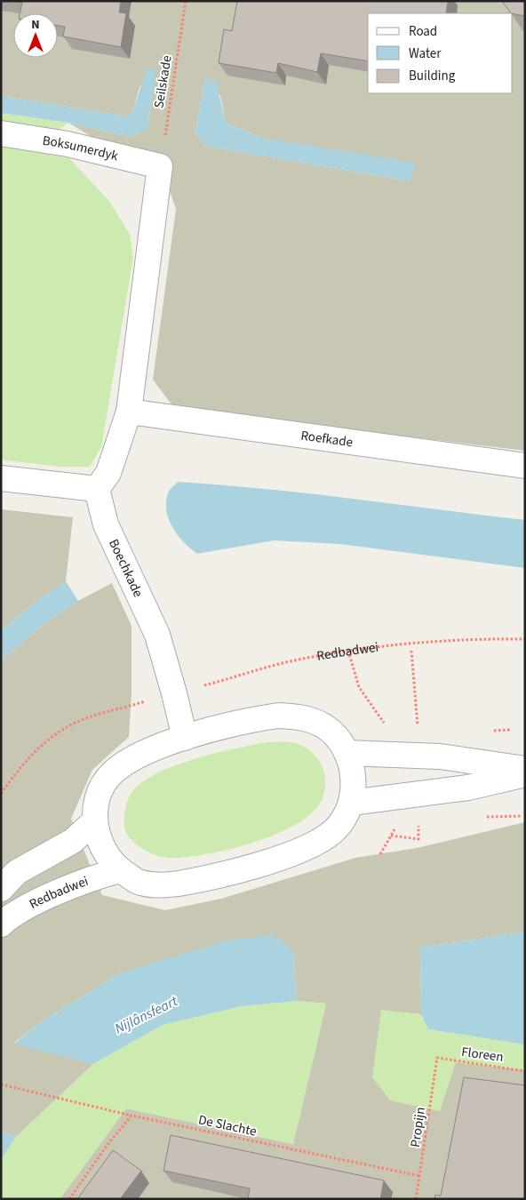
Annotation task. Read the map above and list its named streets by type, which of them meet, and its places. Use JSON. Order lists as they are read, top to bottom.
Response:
{
  "streets": {
    "street": [
      "Boksumerdyk",
      "Roefkade",
      "Boechkade",
      "Redbadwei"
    ],
    "path": [
      "Seilskade",
      "Floreen",
      "De Slachte",
      "Propijn"
    ]
  },
  "crossings": [
    ["Seilskade", "Boksumerdyk"],
    ["Boechkade", "Redbadwei"],
    ["Floreen", "Propijn"],
    ["De Slachte", "Propijn"]
  ],
  "water": ["Nijlânsfeart"],
  "legend": ["Road", "Water", "Building"],
  "north": "top"
}
